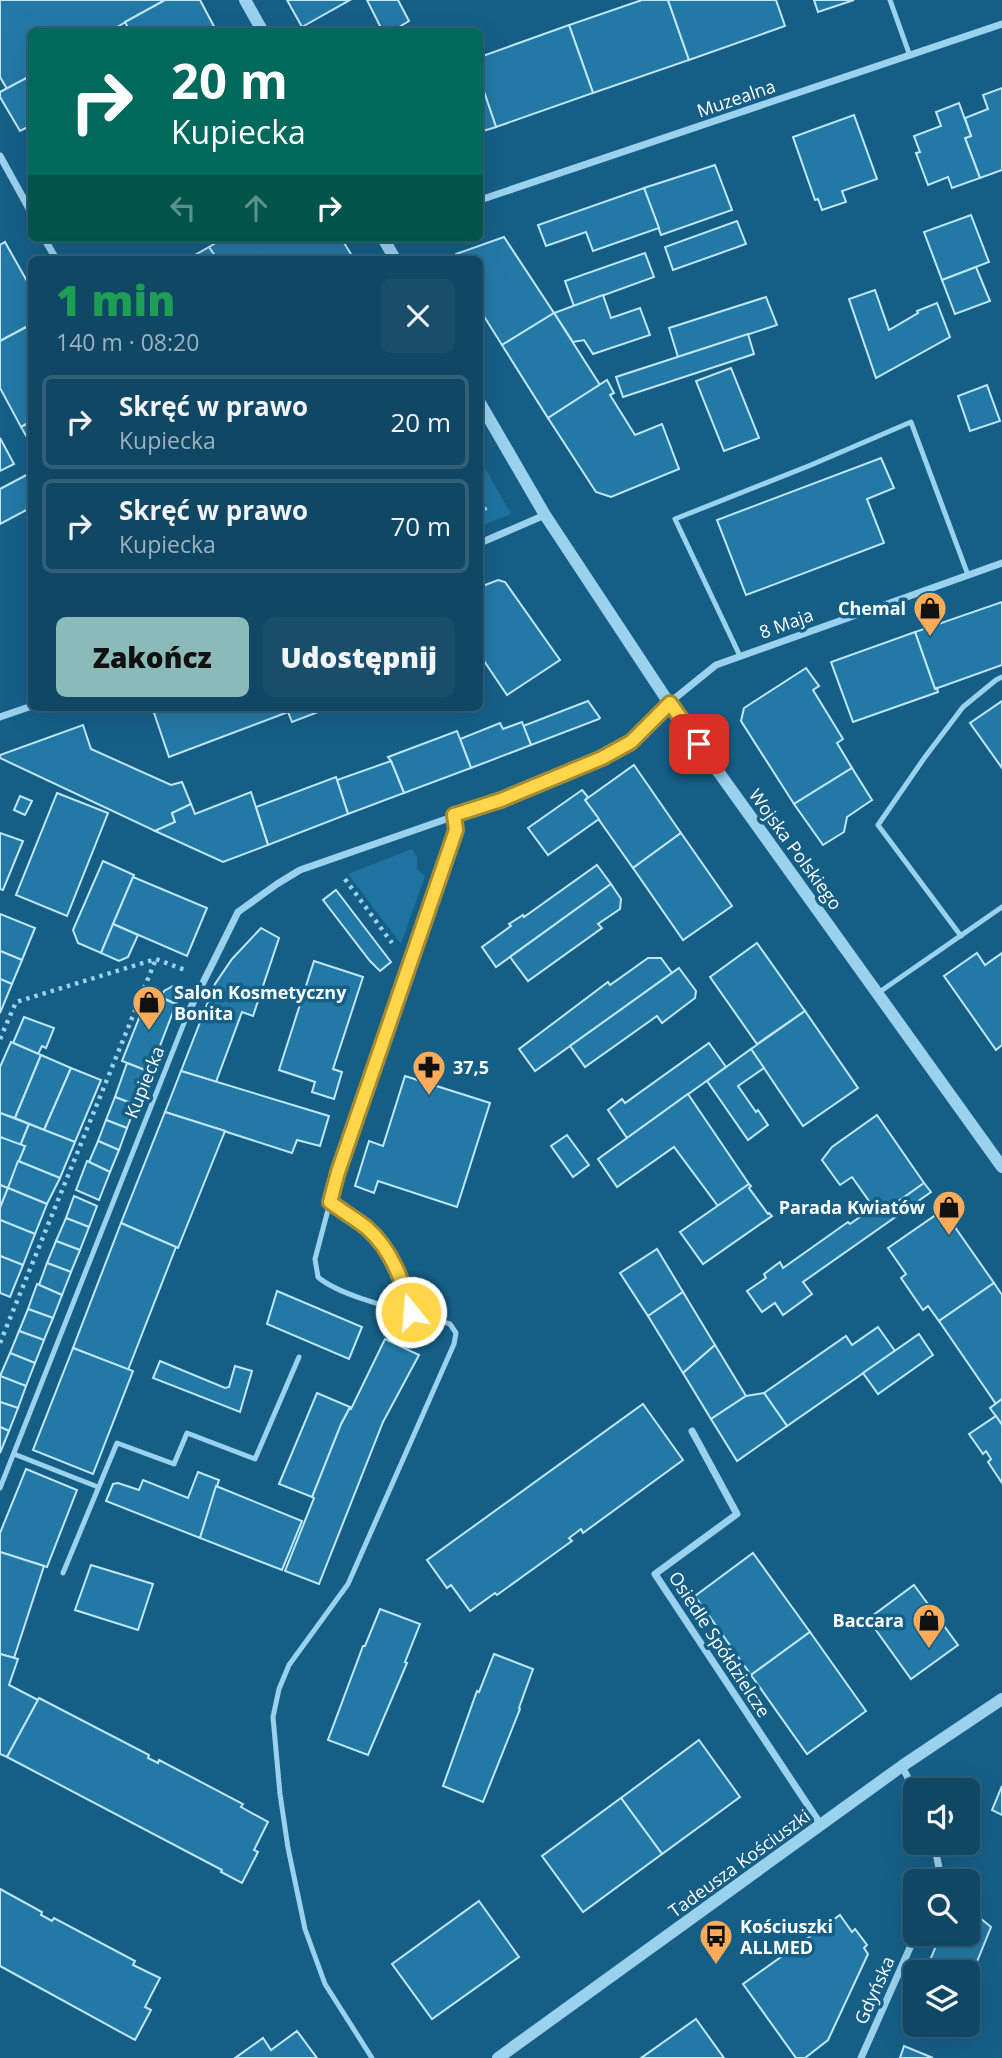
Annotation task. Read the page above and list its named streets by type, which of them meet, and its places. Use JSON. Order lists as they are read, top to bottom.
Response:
{
  "streets": {
    "street": [
      "Muzealna",
      "8 Maja",
      "Wojska Polskiego",
      "Kupiecka",
      "Osiedle Spółdzielcze",
      "Tadeusza Kościuszki",
      "Gdyńska"
    ]
  },
  "crossings": [
    ["8 Maja", "Wojska Polskiego"],
    ["8 Maja", "Kupiecka"],
    ["Wojska Polskiego", "Kupiecka"],
    ["Osiedle Spółdzielcze", "Tadeusza Kościuszki"]
  ],
  "places": {
    "shop": [
      "Chemal",
      "Salon Kosmetyczny Bonita",
      "Parada Kwiatów",
      "Baccara"
    ],
    "pharmacy": ["37,5"],
    "bus stop": ["Kościuszki ALLMED"]
  },
  "page": {
    "turn": ["20 m", "Kupiecka"],
    "heading": ["1 min", "140 m · 08:20"],
    "list": [
      {
        "name": "Skręć w prawo",
        "note": "Kupiecka",
        "value": "20 m"
      },
      {
        "name": "Skręć w prawo",
        "note": "Kupiecka",
        "value": "70 m"
      }
    ],
    "buttons": ["Zakończ", "Udostępnij"]
  }
}
